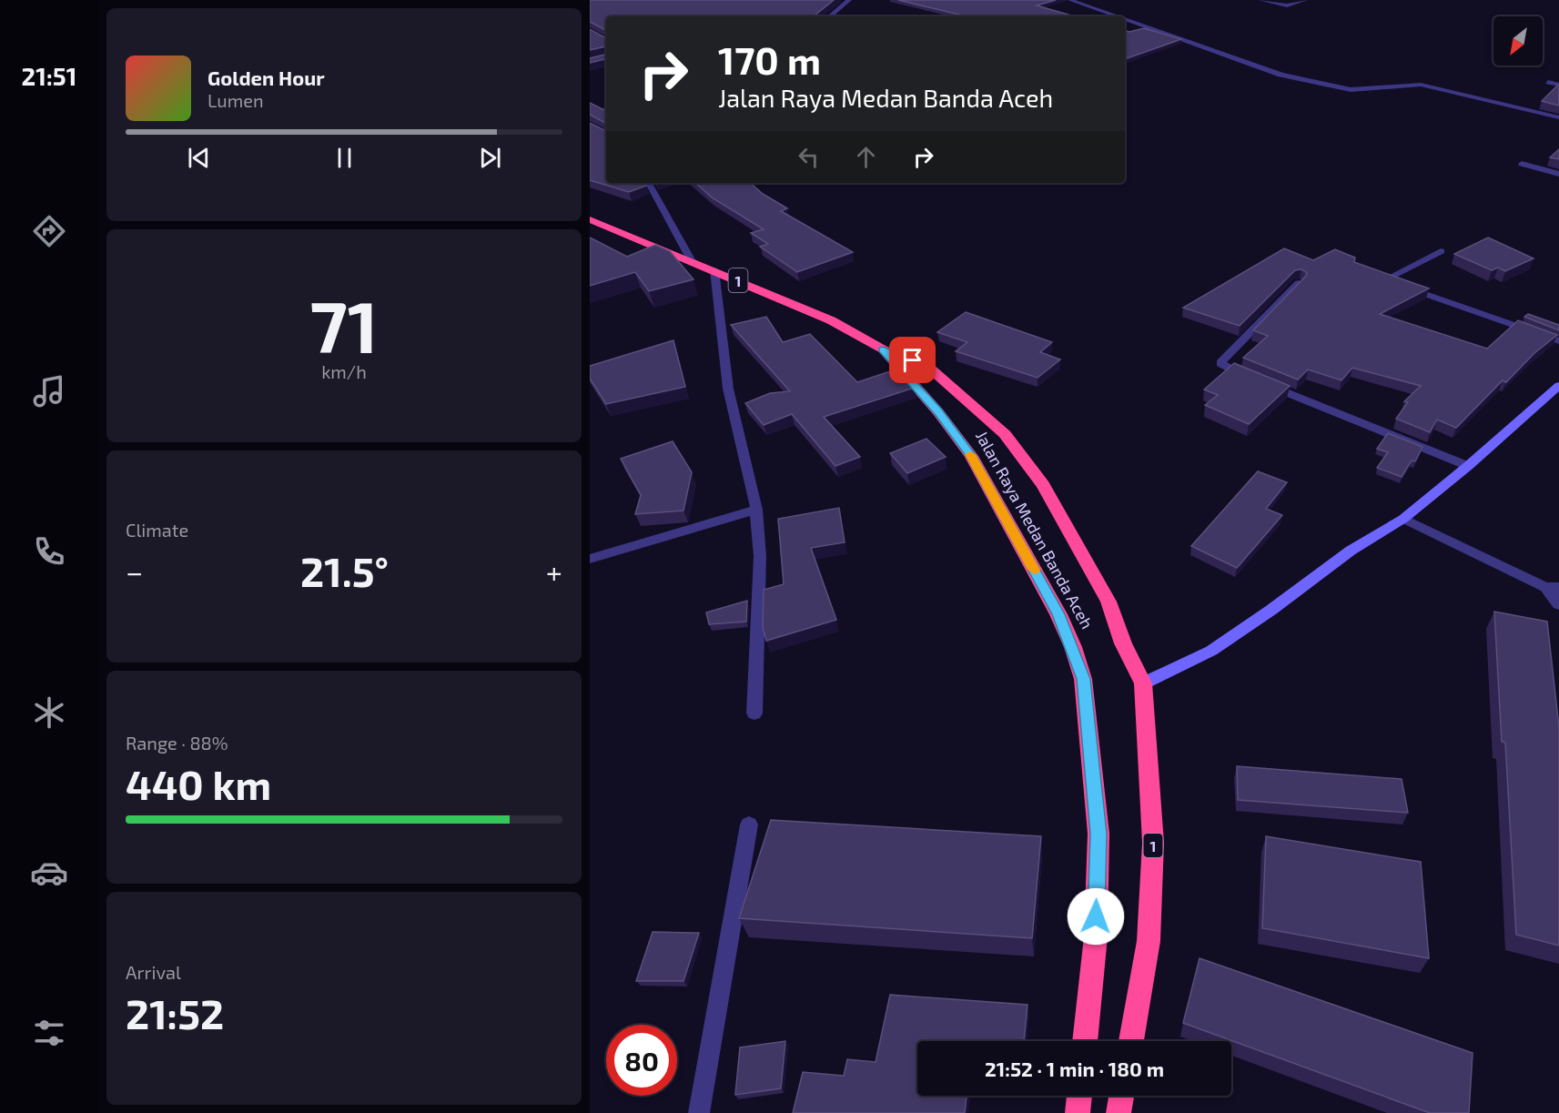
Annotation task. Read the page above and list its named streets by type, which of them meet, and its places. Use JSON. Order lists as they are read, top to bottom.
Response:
{
  "streets": {
    "highway": ["1", "Jalan Raya Medan Banda Aceh"]
  },
  "north": "bottom left",
  "page": {
    "tabs": "21:51",
    "turn": ["170 m", "Jalan Raya Medan Banda Aceh"],
    "song": ["Golden Hour", "Lumen"],
    "tile": [
      ["71", "km/h"],
      "Climate",
      ["Range · 88%", "440 km"],
      ["Arrival", "21:52"]
    ],
    "heat": ["−", "21.5°", "+"],
    "limit": "80",
    "trip": "21:52 · 1 min · 180 m"
  }
}
